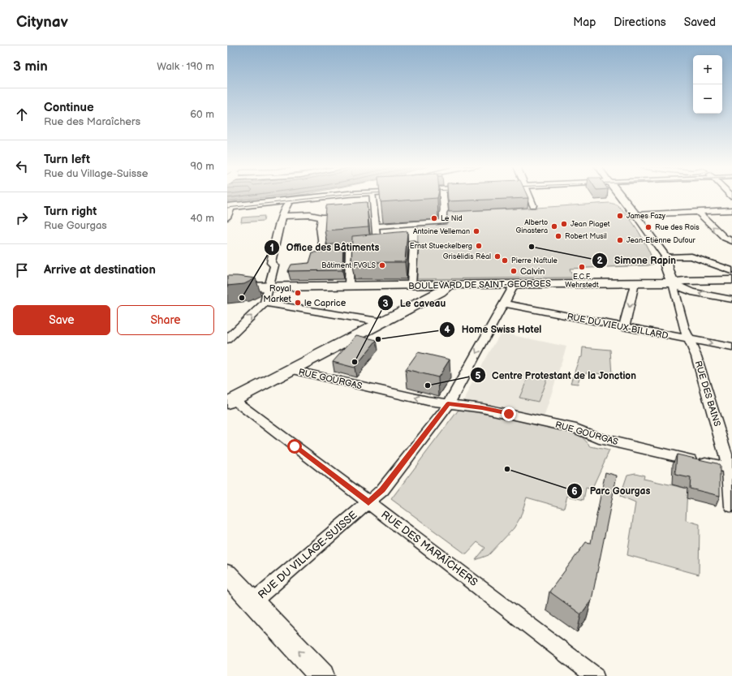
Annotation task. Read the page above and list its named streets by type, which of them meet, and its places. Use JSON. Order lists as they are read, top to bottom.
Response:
{
  "streets": {
    "street": [
      "BOULEVARD DE SAINT-GEORGES",
      "RUE DU VIEUX-BILLARD",
      "RUE GOURGAS",
      "RUE DES BAINS",
      "RUE DES MARAÎCHERS",
      "RUE DU VILLAGE-SUISSE"
    ]
  },
  "crossings": [
    ["BOULEVARD DE SAINT-GEORGES", "RUE DES BAINS"],
    ["BOULEVARD DE SAINT-GEORGES", "RUE DU VILLAGE-SUISSE"],
    ["RUE DU VIEUX-BILLARD", "RUE DES BAINS"],
    ["RUE DU VIEUX-BILLARD", "RUE DU VILLAGE-SUISSE"],
    ["RUE GOURGAS", "RUE DES BAINS"],
    ["RUE GOURGAS", "RUE DU VILLAGE-SUISSE"],
    ["RUE DES MARAÎCHERS", "RUE DU VILLAGE-SUISSE"]
  ],
  "places": [
    "James Fazy",
    "Le Nid",
    "Jean Piaget",
    "Alberto Ginastera",
    "Rue des Rois",
    "Antoine Velleman",
    "Robert Musil",
    "Jean-Etienne Dufour",
    "Ernst Stueckelberg",
    "Simone Rapin",
    "Grisélidis Réal",
    "Pierre Naftule",
    "Bâtiment FVGLS",
    "E.C.F. Wehrstedt",
    "Calvin",
    "Royal Market",
    "Office des Bâtiments",
    "le Caprice",
    "Home Swiss Hotel",
    "Le caveau",
    "Centre Protestant de la Jonction",
    "Parc Gourgas"
  ],
  "page": {
    "header": "Citynav",
    "nav": ["Map", "Directions", "Saved"],
    "heading": ["3 min", "Walk · 190 m"],
    "map_buttons": ["+", "−"],
    "list": [
      ["Continue", "Rue des Maraîchers", "60 m"],
      ["Turn left", "Rue du Village-Suisse", "90 m"],
      ["Turn right", "Rue Gourgas", "40 m"],
      "Arrive at destination"
    ],
    "buttons": ["Save", "Share"]
  }
}
